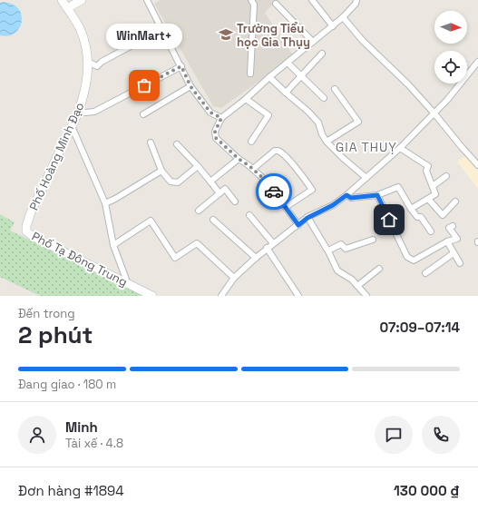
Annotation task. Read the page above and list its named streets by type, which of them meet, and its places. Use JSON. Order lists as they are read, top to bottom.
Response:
{
  "streets": {
    "street": ["Phố Hoàng Minh Đạo", "Phố Tạ Đông Trung"]
  },
  "crossings": [
    ["Phố Hoàng Minh Đạo", "Phố Tạ Đông Trung"]
  ],
  "districts": ["GIA THUỴ"],
  "places": {
    "school or university": ["Trường Tiểu học Gia Thụy"],
    "other": ["WinMart+"]
  },
  "north": "right",
  "page": {
    "bubble": "WinMart+",
    "heading": ["2 phút", "Đến trong", "07:09–07:14"],
    "panel": [
      "Minh",
      "Tài xế · 4.8",
      "Đơn hàng #1894",
      "130 000 ₫"
    ],
    "bar": "Đang giao · 180 m"
  }
}
